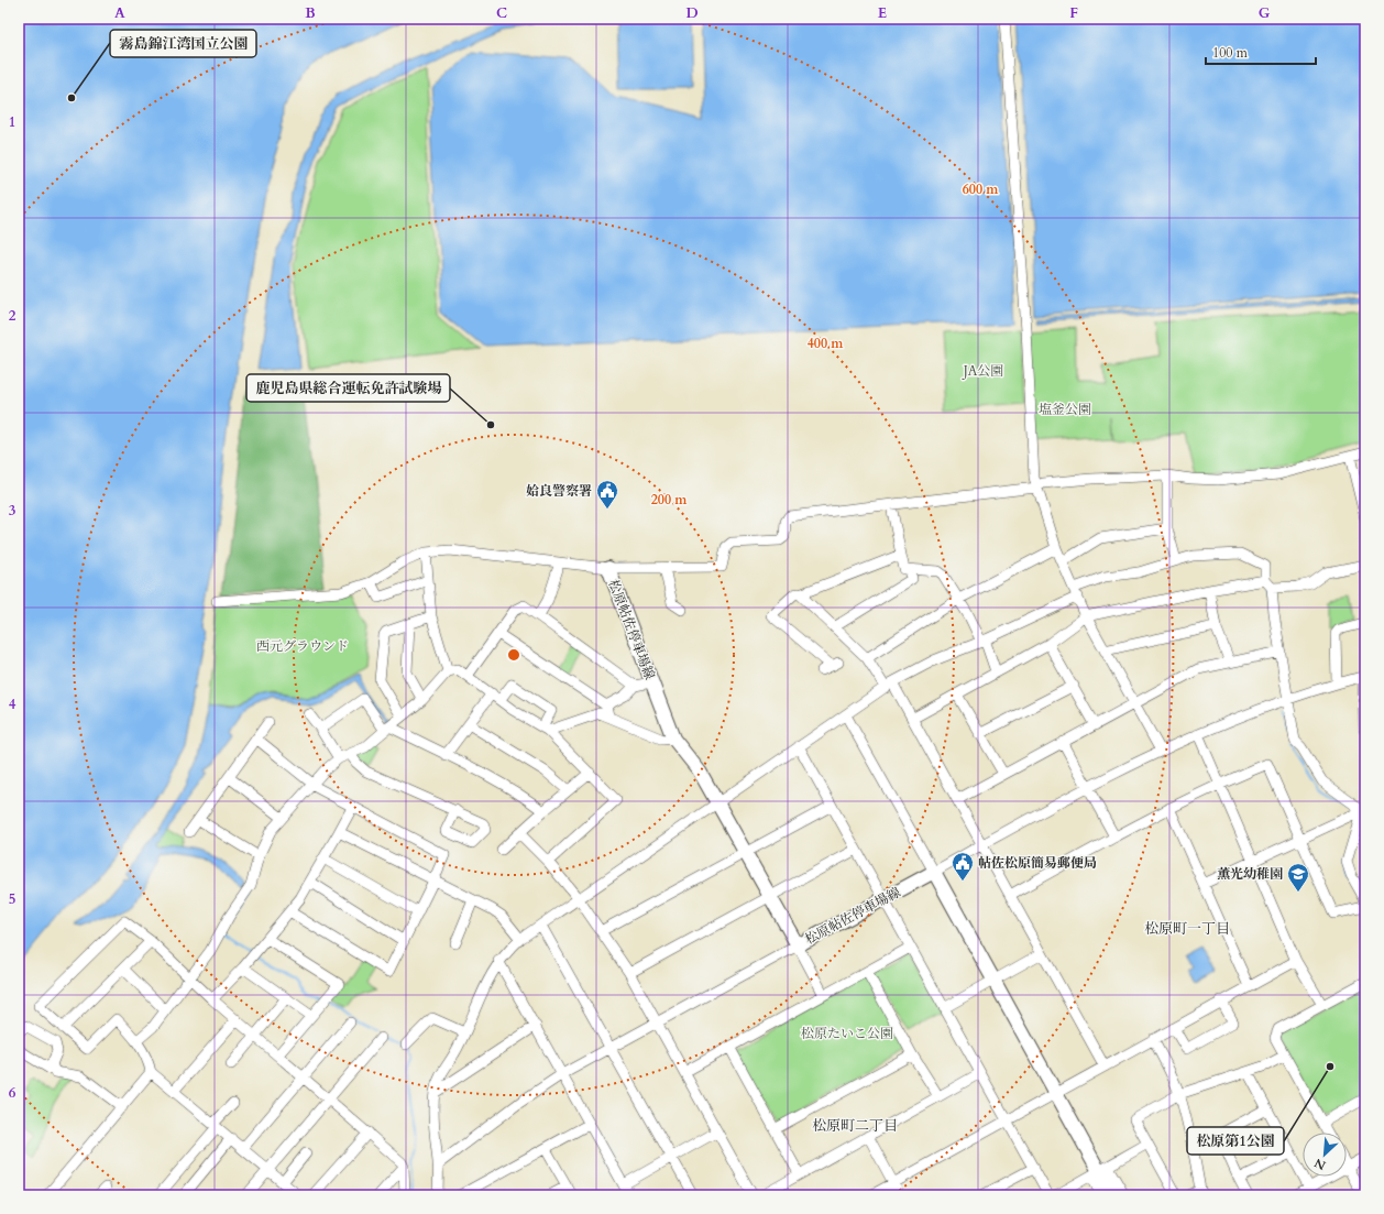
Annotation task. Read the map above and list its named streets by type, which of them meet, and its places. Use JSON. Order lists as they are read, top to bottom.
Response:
{
  "streets": {
    "main road": ["松原帖佐停車場線"]
  },
  "districts": ["松原町一丁目", "松原町二丁目"],
  "parks": [
    "JA公園",
    "塩釜公園",
    "西元グラウンド",
    "松原たいこ公園"
  ],
  "places": {
    "other": ["霧島錦江湾国立公園", "鹿児島県総合運転免許試験場", "松原第1公園"],
    "public building": ["姶良警察署", "帖佐松原簡易郵便局"],
    "school or university": ["薫光幼稚園"]
  },
  "scale_bar": "100 m",
  "north": "bottom left",
  "grid": {
    "columns": [
      "A",
      "B",
      "C",
      "D",
      "E",
      "F",
      "G"
    ],
    "rows": [
      "1",
      "2",
      "3",
      "4",
      "5",
      "6"
    ]
  },
  "rings": ["600 m", "400 m", "200 m"]
}
